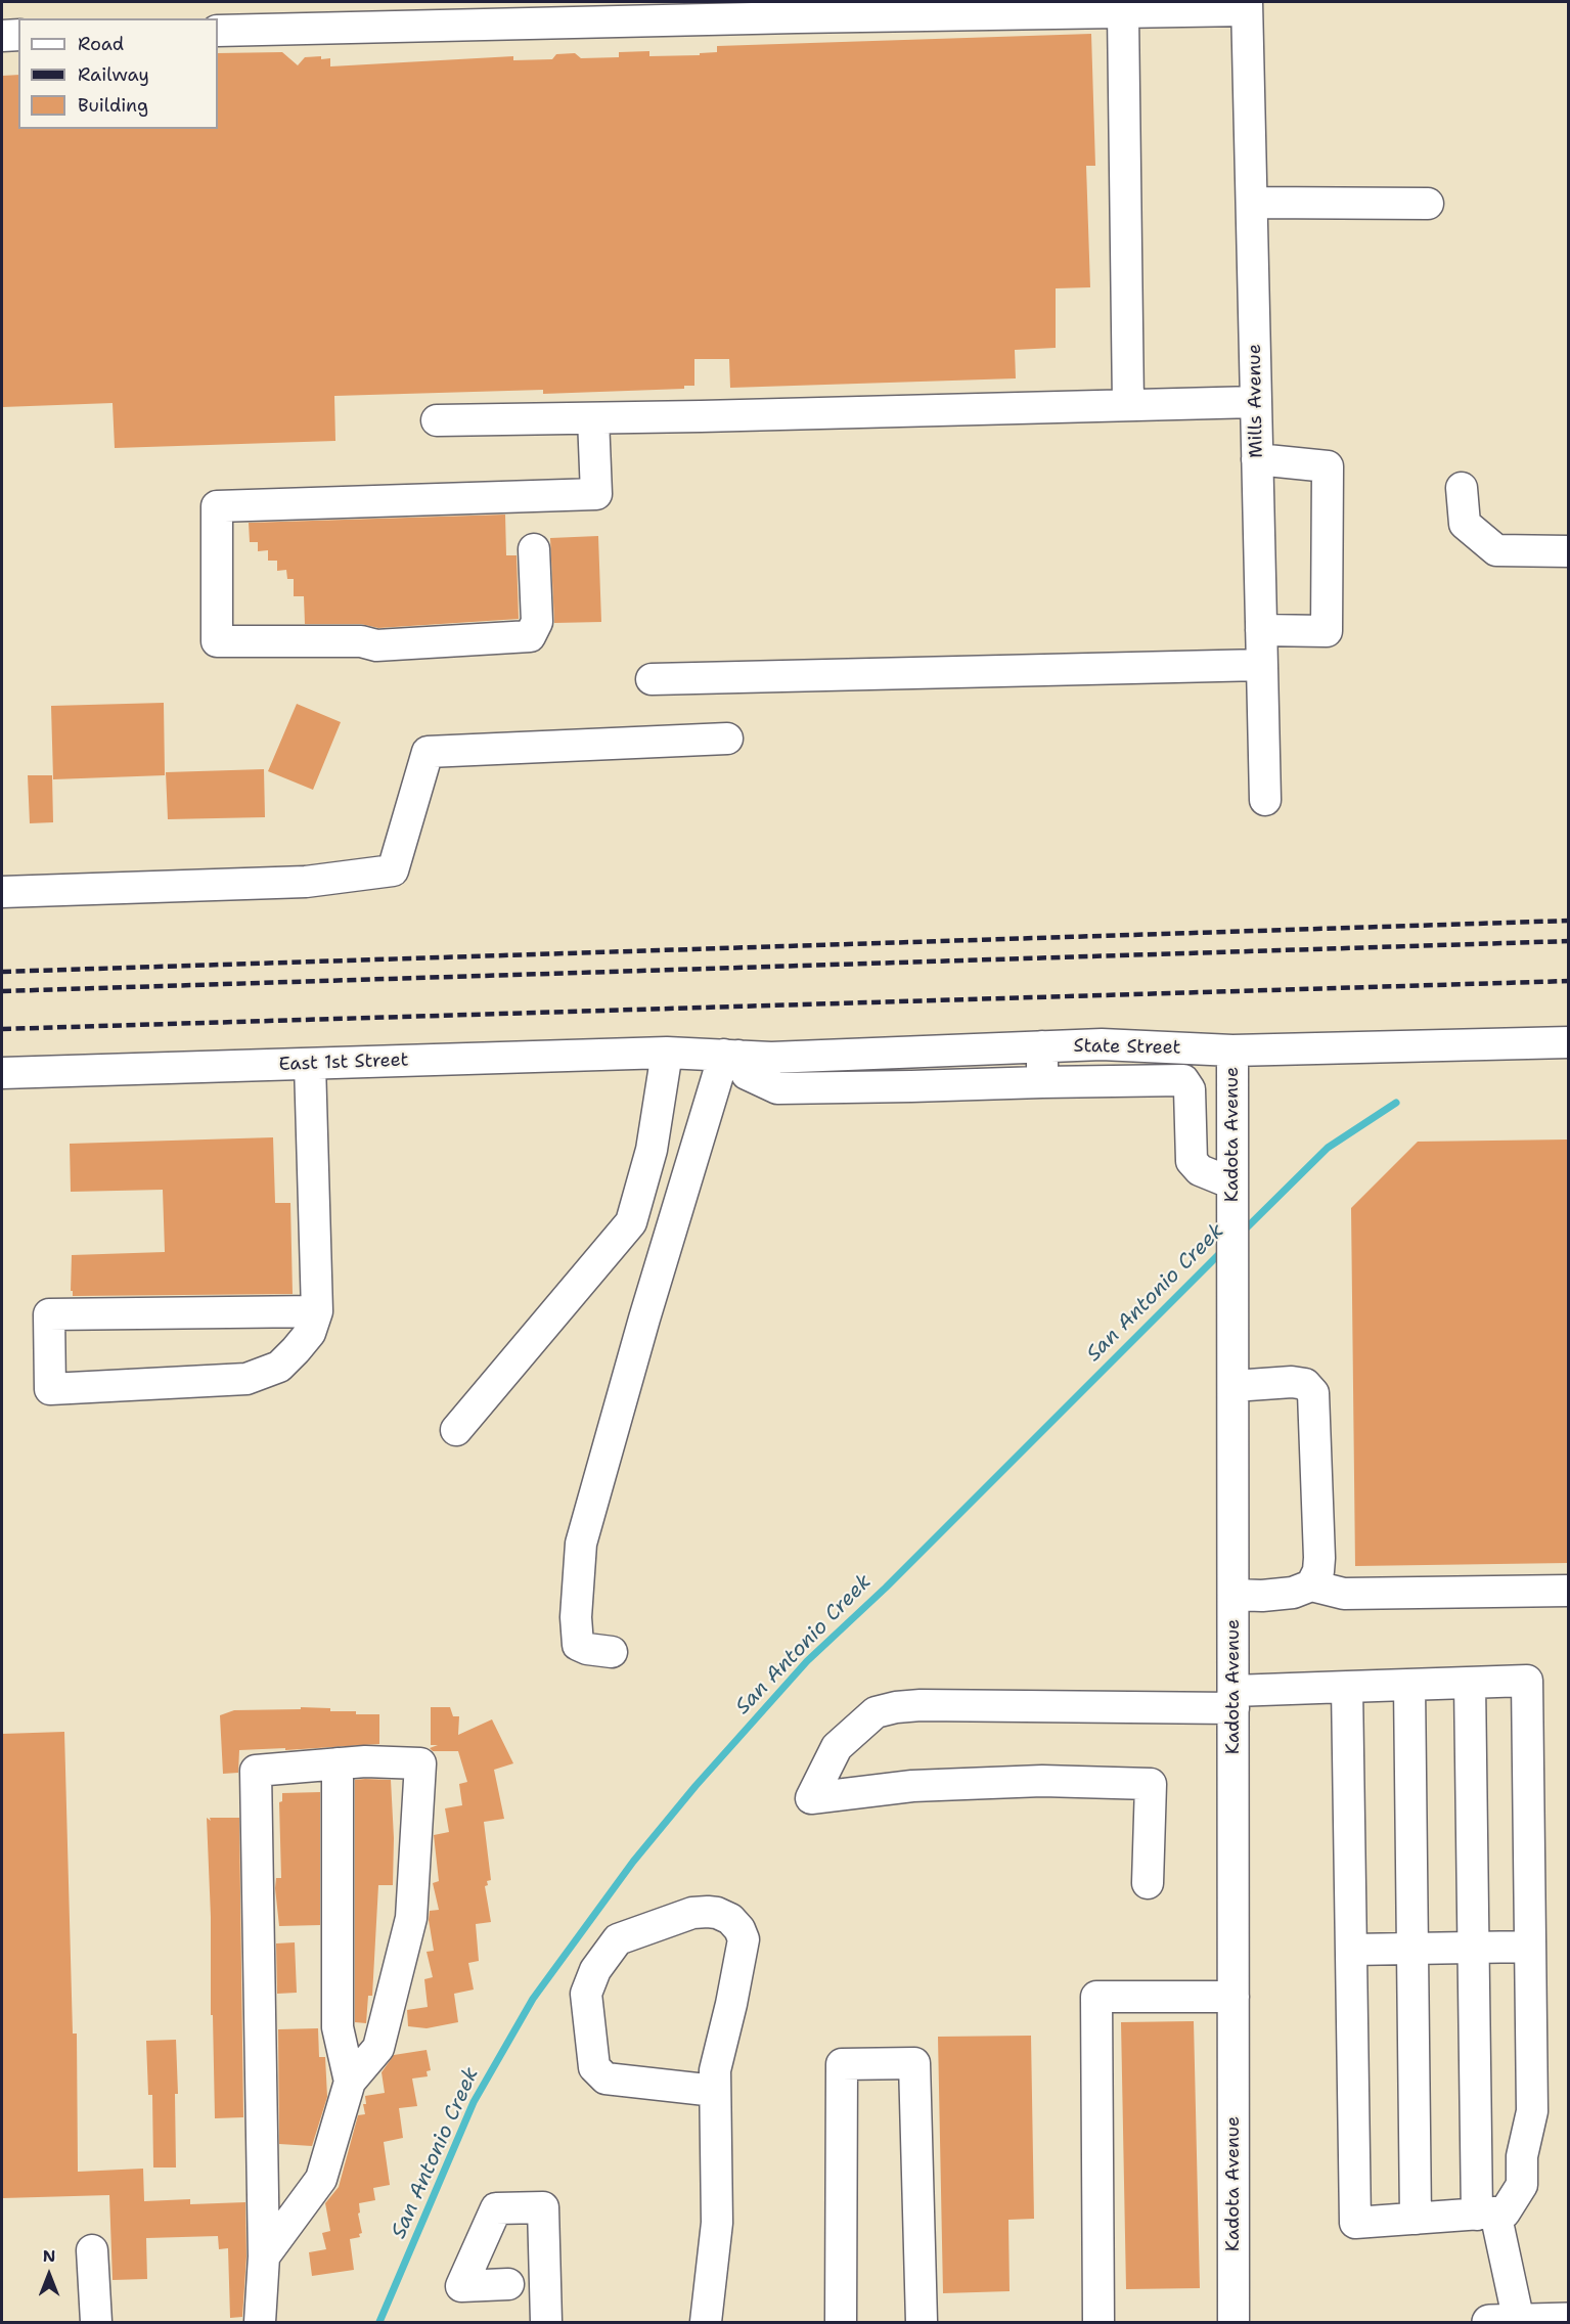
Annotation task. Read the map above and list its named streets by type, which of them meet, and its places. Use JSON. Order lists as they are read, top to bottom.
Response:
{
  "streets": {
    "street": [
      "Mills Avenue",
      "State Street",
      "East 1st Street",
      "Kadota Avenue"
    ]
  },
  "crossings": [
    ["State Street", "East 1st Street"],
    ["State Street", "Kadota Avenue"]
  ],
  "water": ["San Antonio Creek"],
  "legend": ["Road", "Railway", "Building"],
  "north": "top"
}
